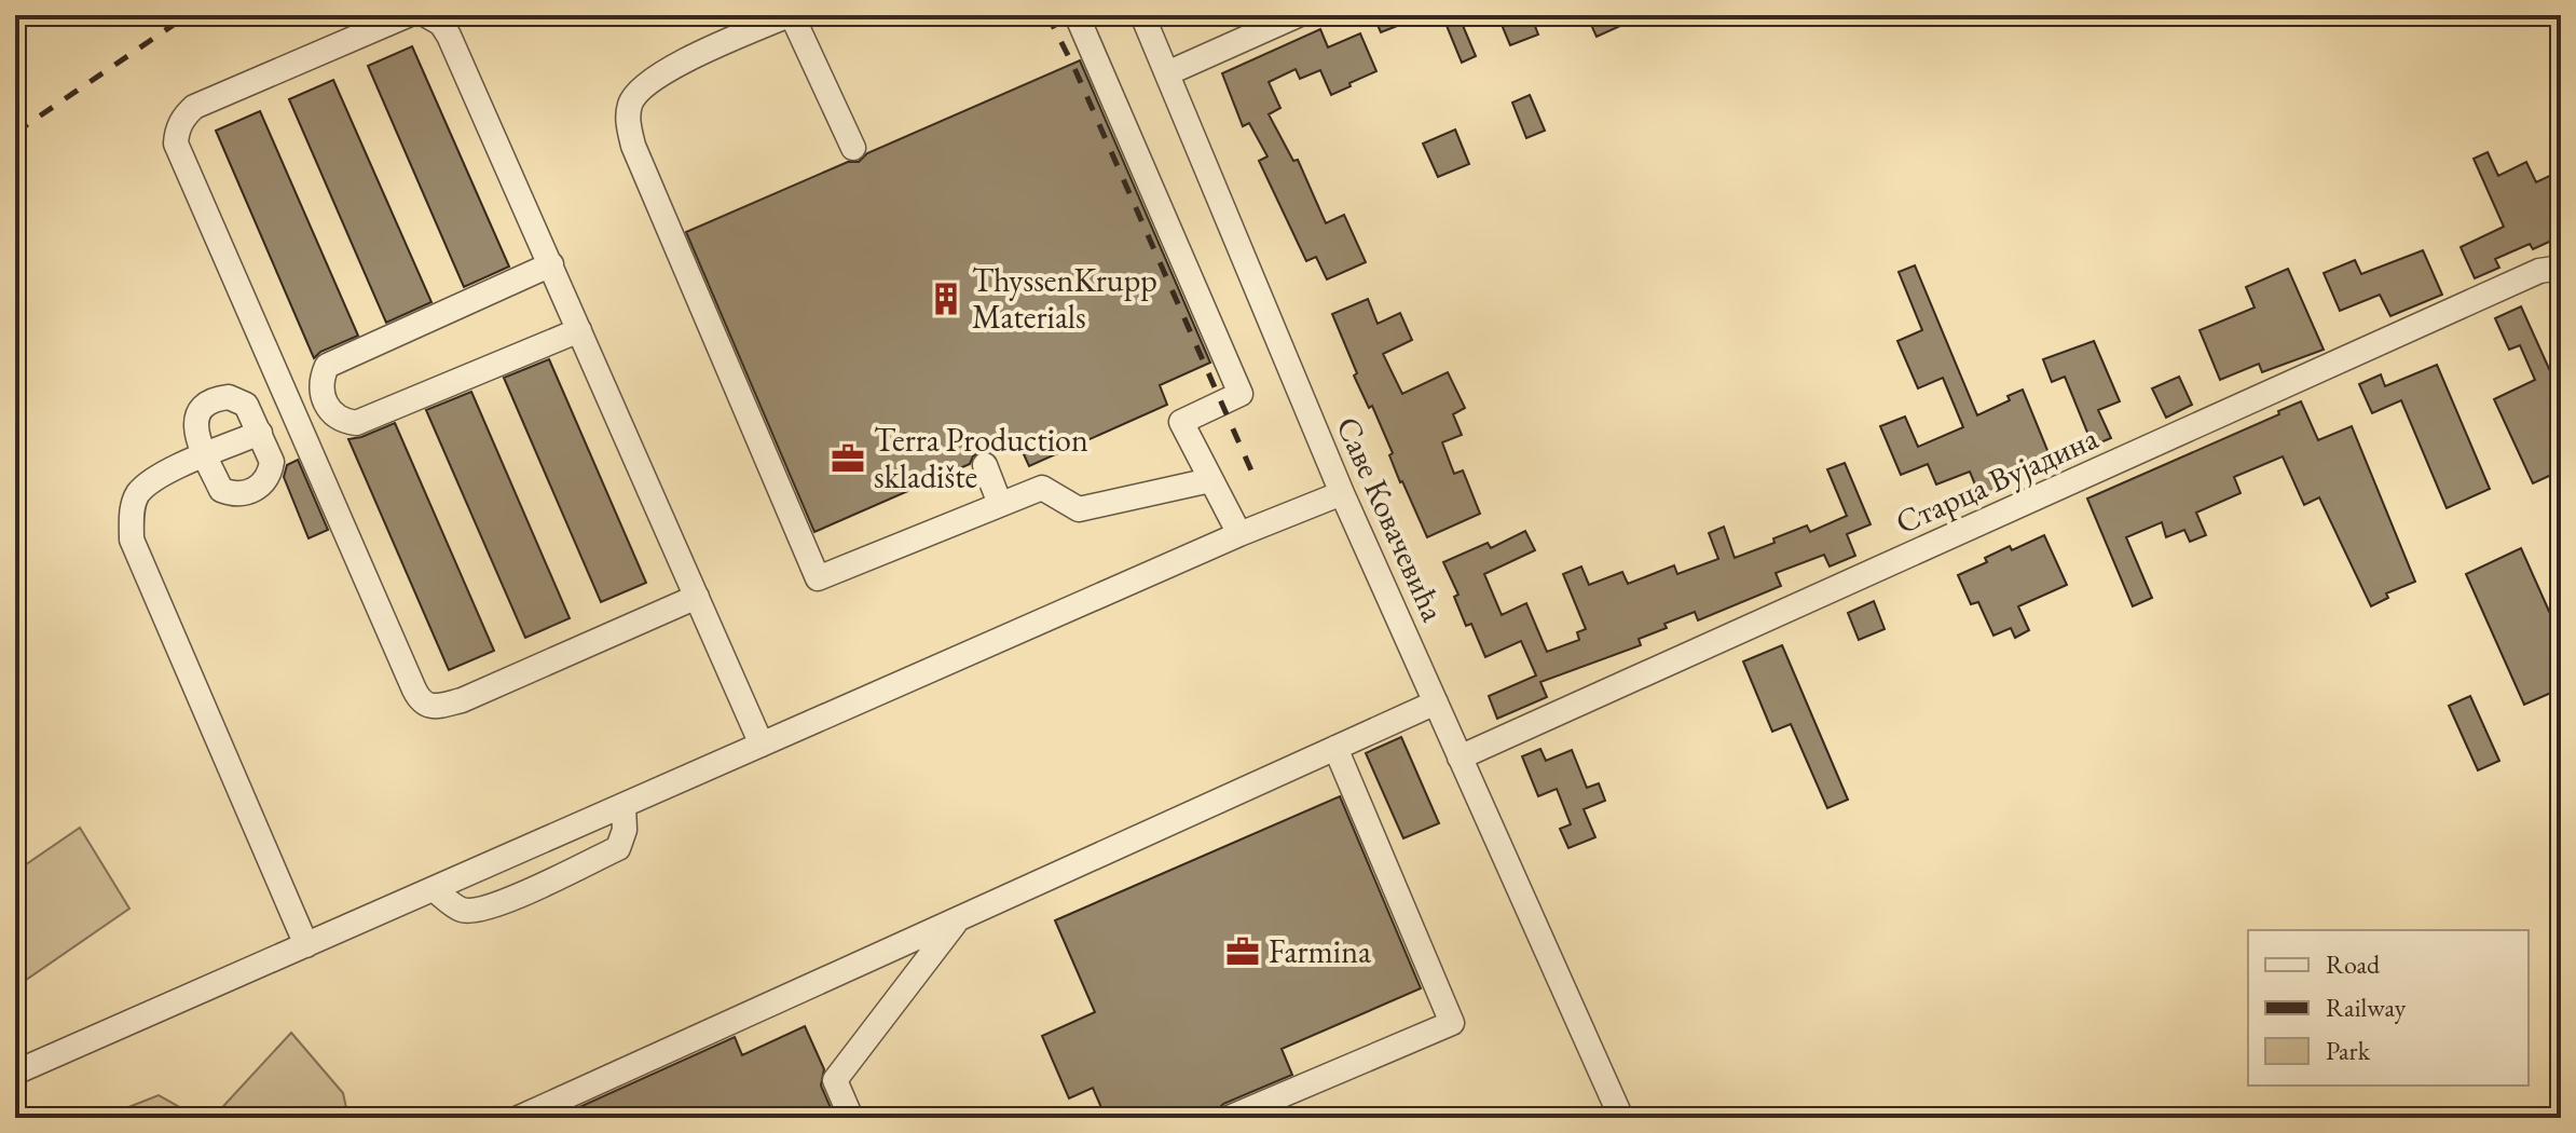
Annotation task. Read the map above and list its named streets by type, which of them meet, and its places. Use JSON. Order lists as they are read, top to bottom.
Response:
{
  "streets": {
    "street": ["Старца Вујадина", "Саве Ковачевића"]
  },
  "crossings": [
    ["Старца Вујадина", "Саве Ковачевића"]
  ],
  "places": {
    "building": ["ThyssenKrupp Materials"],
    "office": ["Terra Production skladište", "Farmina"]
  },
  "legend": ["Road", "Railway", "Park"]
}
